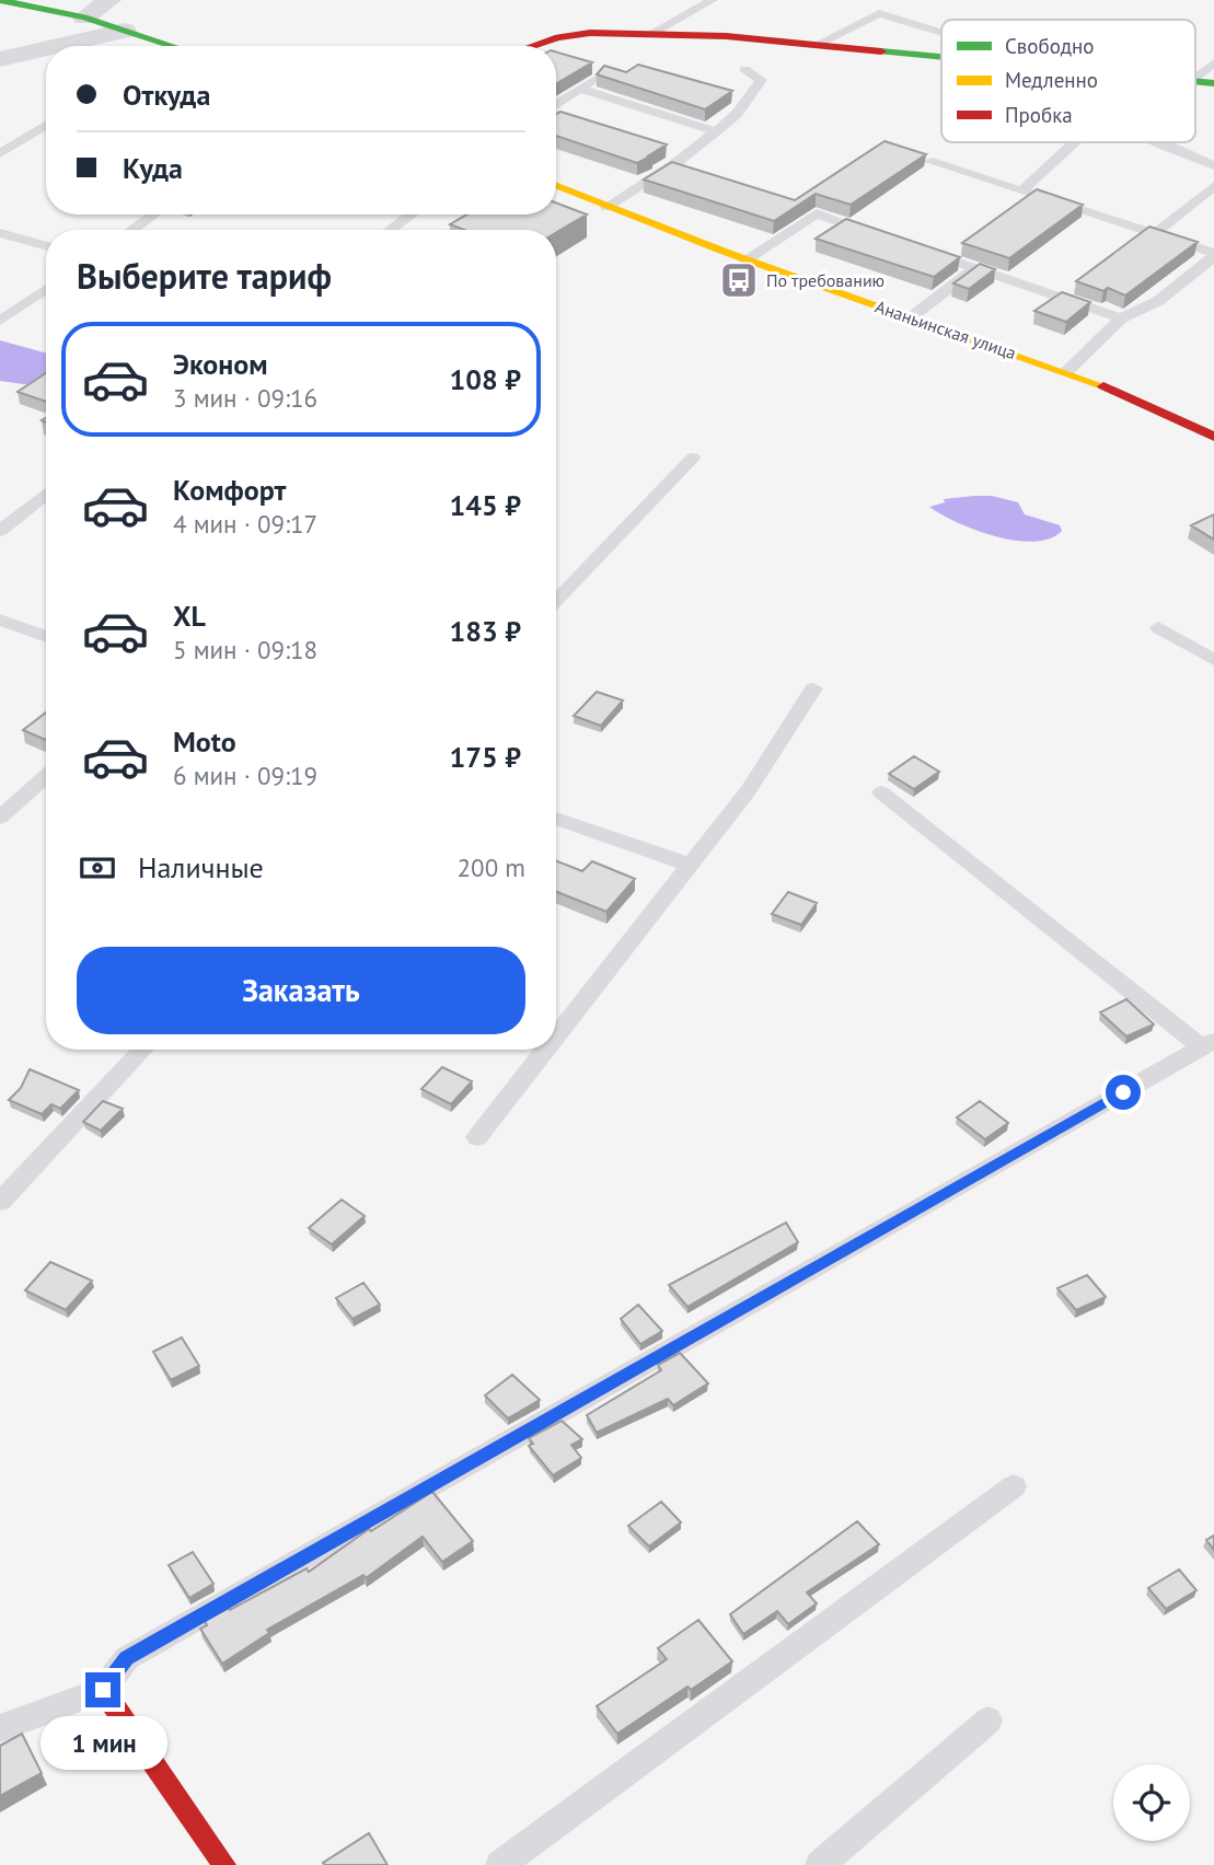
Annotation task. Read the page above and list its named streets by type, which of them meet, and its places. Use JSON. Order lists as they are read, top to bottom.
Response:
{
  "streets": {
    "street": ["Ананьинская улица"]
  },
  "places": {
    "bus stop": ["По требованию"]
  },
  "legend": ["Свободно", "Медленно", "Пробка"],
  "page": {
    "banner": ["Откуда", "Куда"],
    "heading": "Выберите тариф",
    "list": [
      {
        "name": "Эконом",
        "note": "3 мин · 09:16",
        "value": "108 ₽"
      },
      {
        "name": "Комфорт",
        "note": "4 мин · 09:17",
        "value": "145 ₽"
      },
      {
        "name": "XL",
        "note": "5 мин · 09:18",
        "value": "183 ₽"
      },
      {
        "name": "Moto",
        "note": "6 мин · 09:19",
        "value": "175 ₽"
      }
    ],
    "pay": ["Наличные", "200 m"],
    "buttons": "Заказать",
    "bubble": "1 мин"
  }
}
